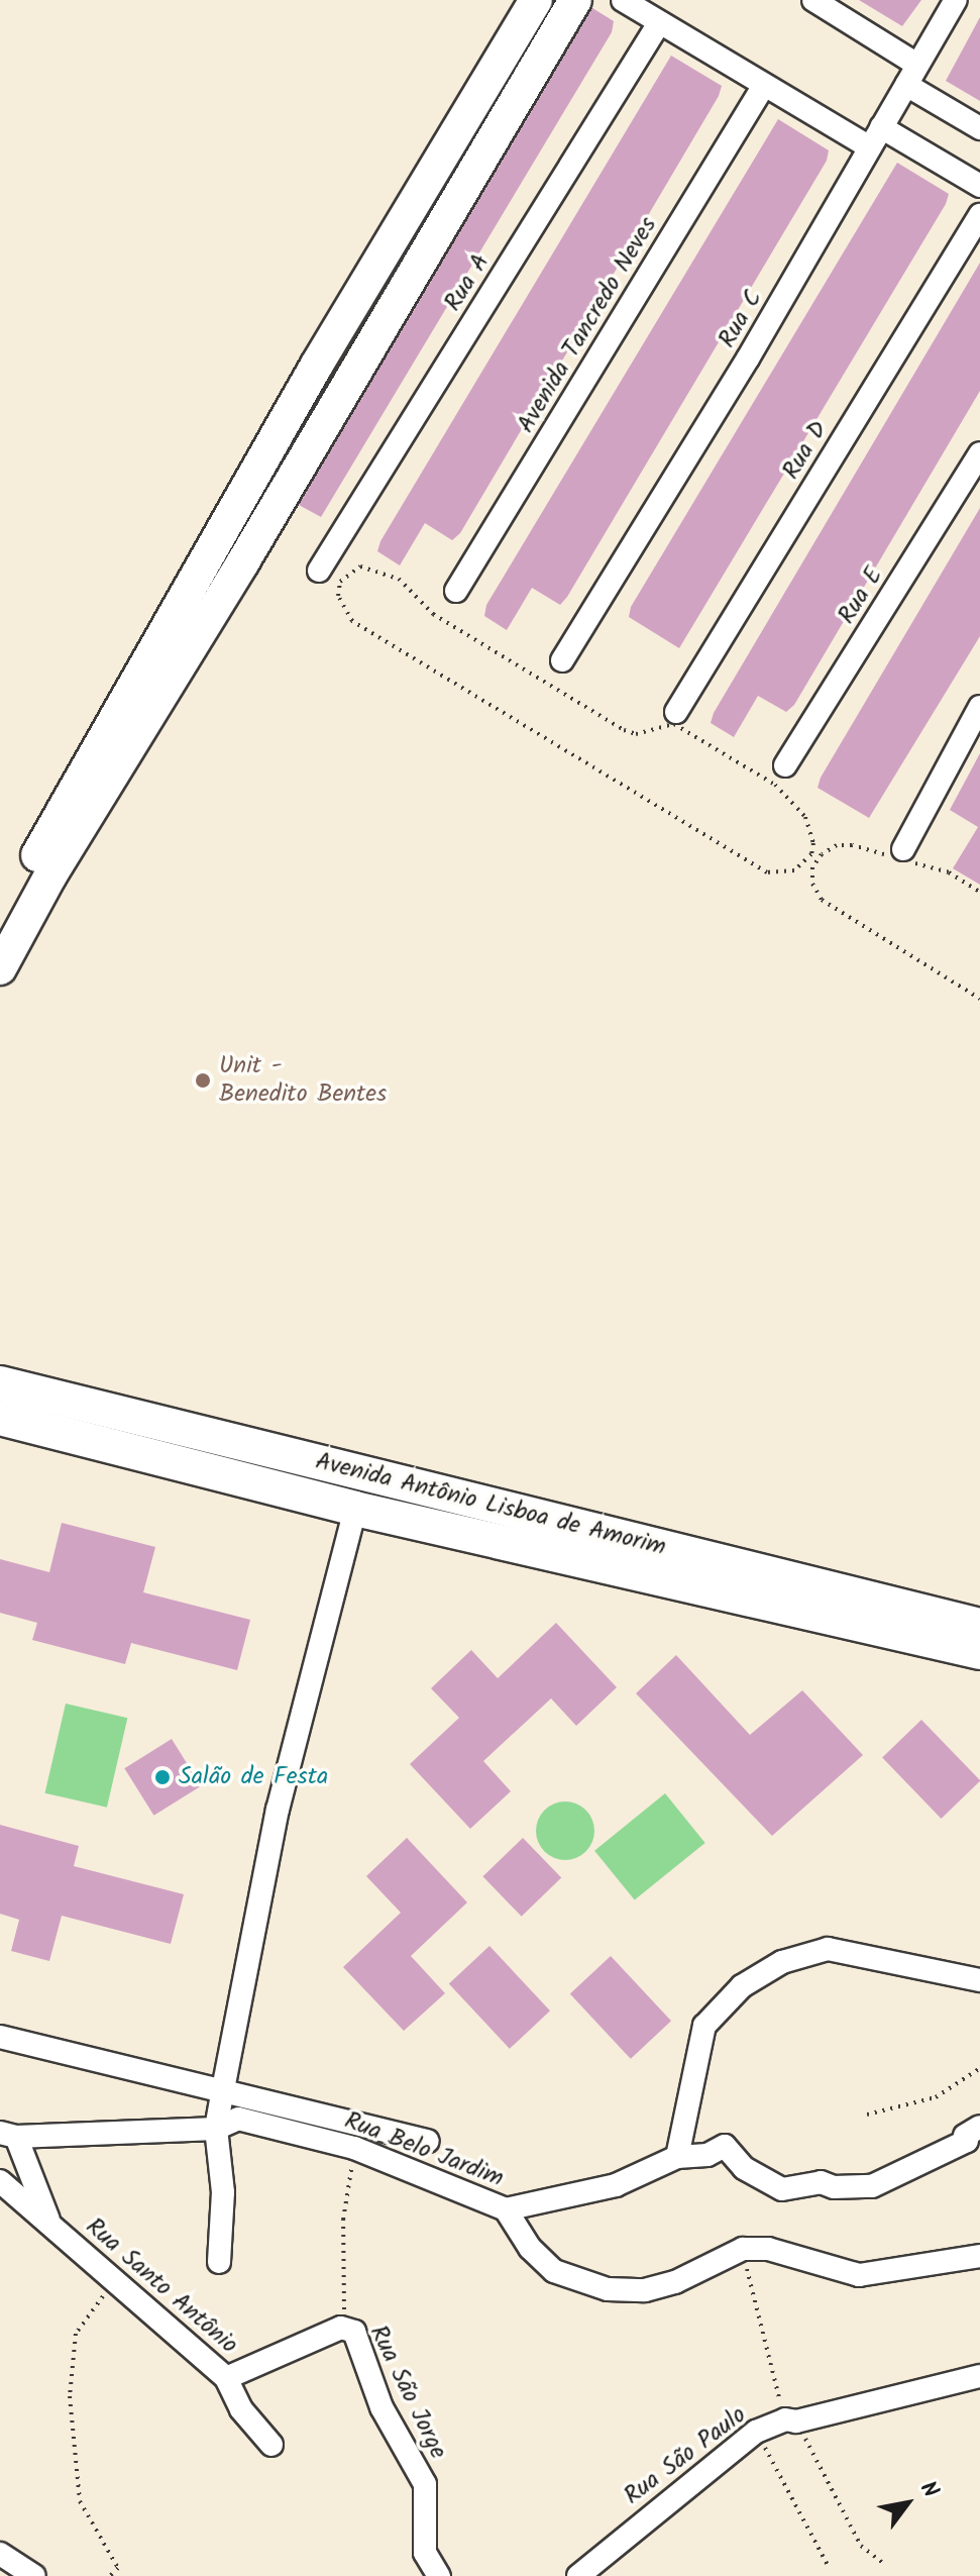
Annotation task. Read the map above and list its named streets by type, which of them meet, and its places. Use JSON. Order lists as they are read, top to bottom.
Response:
{
  "streets": {
    "main road": ["Avenida Antônio Lisboa de Amorim"],
    "street": [
      "Rua A",
      "Rua C",
      "Avenida Tancredo Neves",
      "Rua D",
      "Rua E",
      "Rua Belo Jardim",
      "Rua Santo Antônio",
      "Rua São Jorge",
      "Rua São Paulo"
    ]
  },
  "places": ["Unit - Benedito Bentes", "Salão de Festa"],
  "north": "top right"
}
